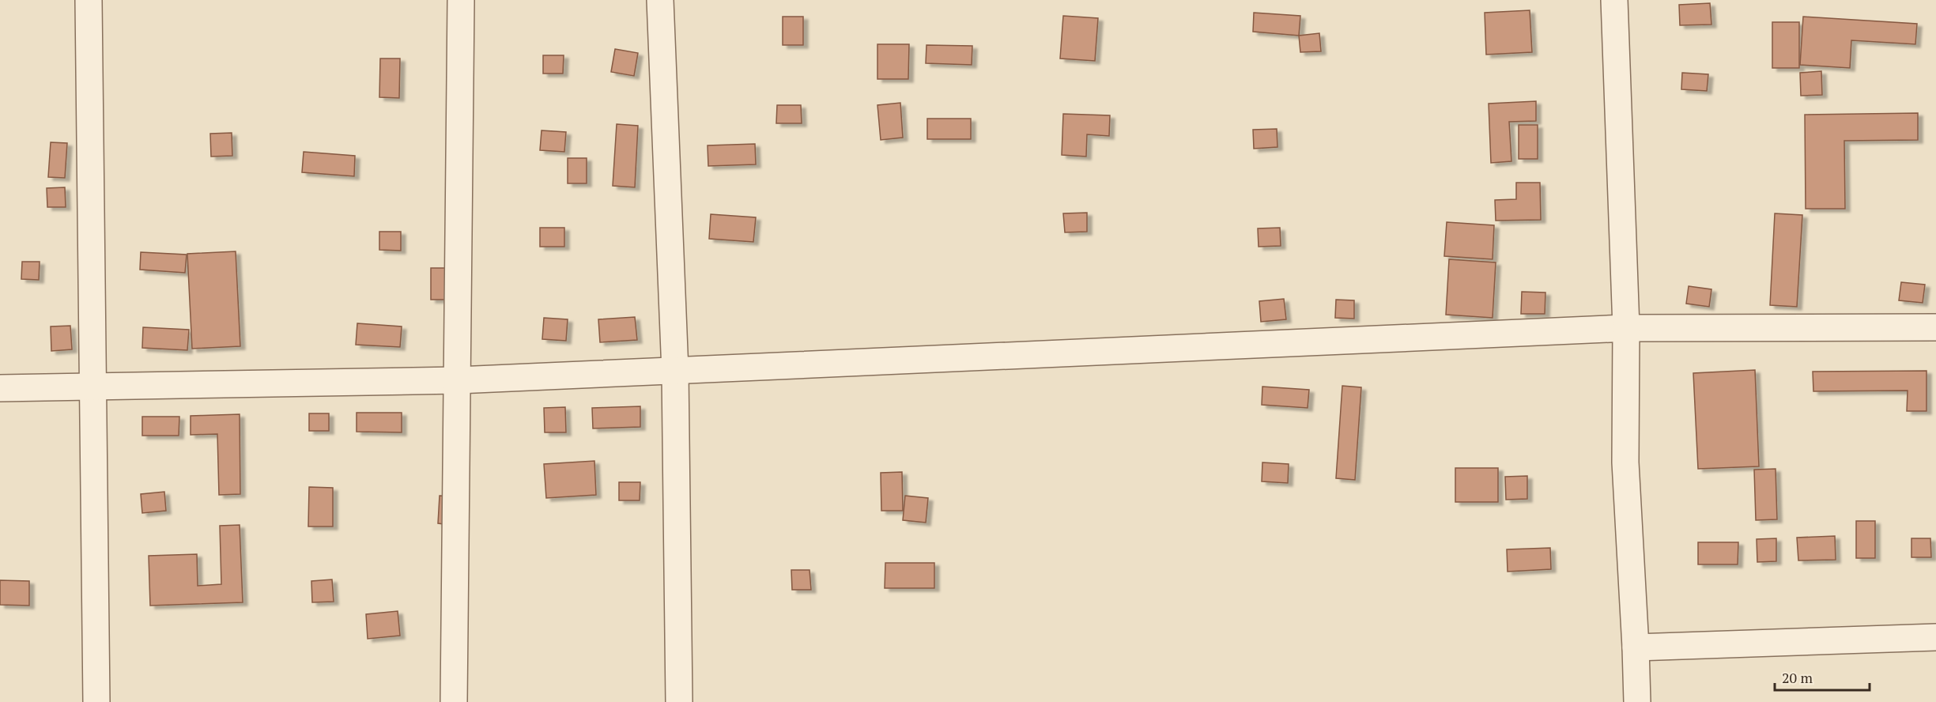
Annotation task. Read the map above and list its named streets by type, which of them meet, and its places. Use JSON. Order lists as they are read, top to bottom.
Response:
{
  "scale_bar": "20 m"
}
